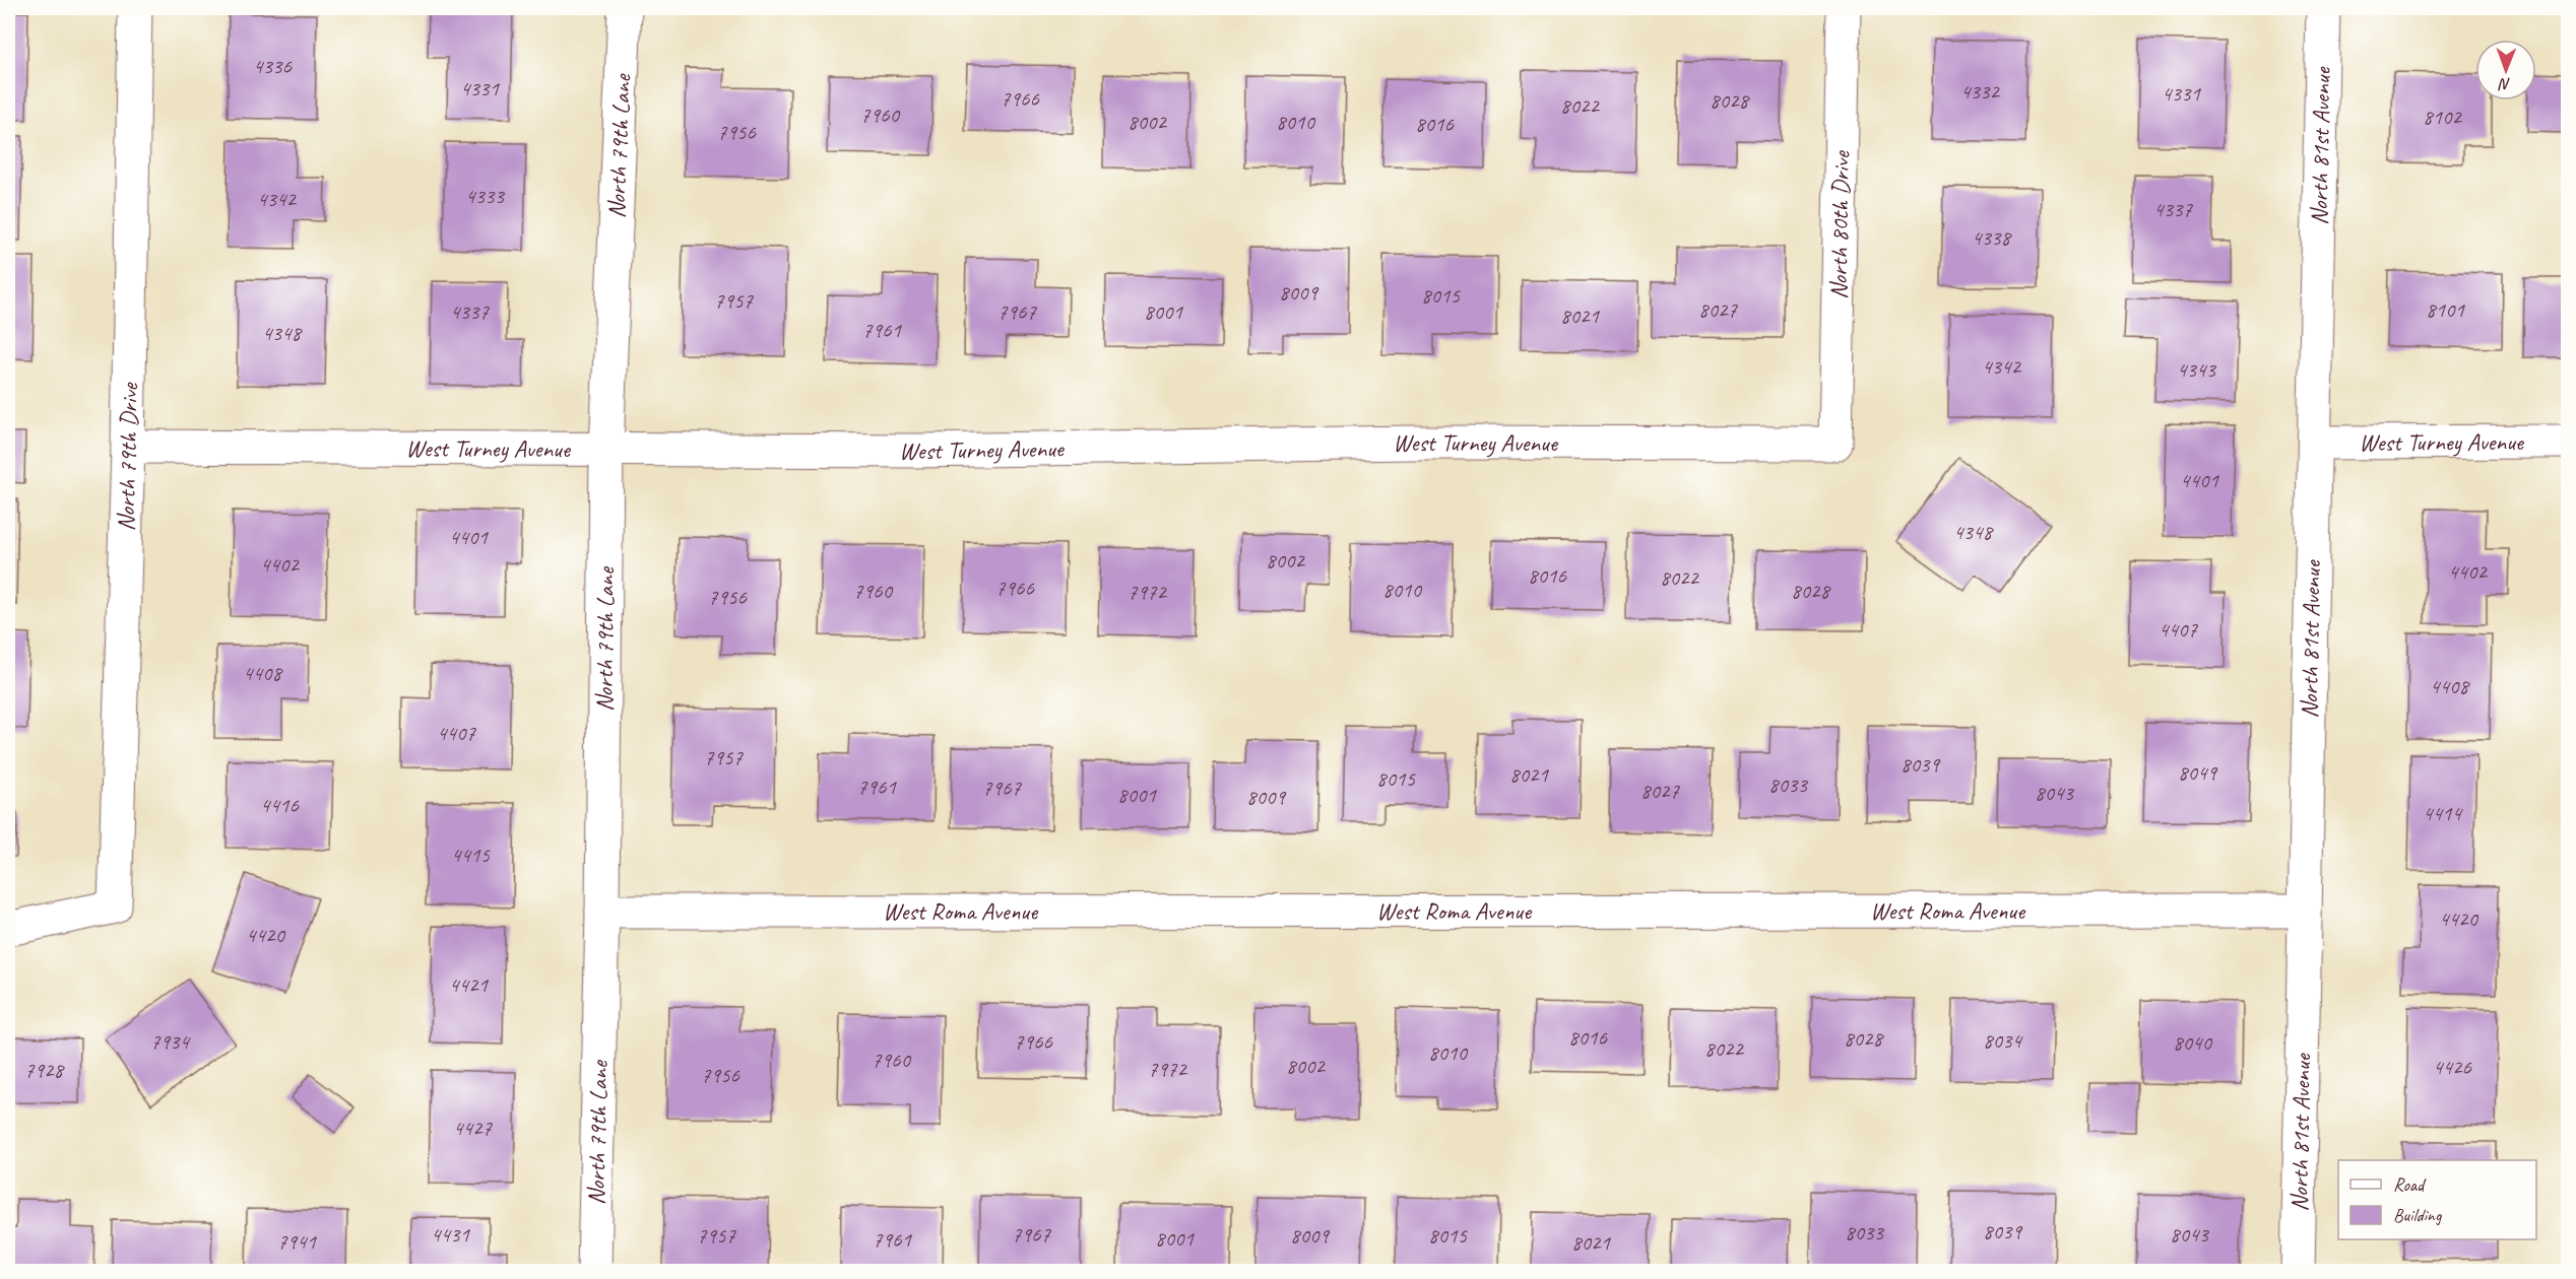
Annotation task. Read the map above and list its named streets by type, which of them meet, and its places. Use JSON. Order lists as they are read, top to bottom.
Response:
{
  "streets": {
    "street": [
      "North 79th Lane",
      "North 81st Avenue",
      "North 80th Drive",
      "West Turney Avenue",
      "North 79th Drive",
      "West Roma Avenue"
    ]
  },
  "crossings": [
    ["North 79th Lane", "West Turney Avenue"],
    ["North 79th Lane", "West Roma Avenue"],
    ["North 81st Avenue", "West Turney Avenue"],
    ["North 81st Avenue", "West Roma Avenue"],
    ["North 80th Drive", "West Turney Avenue"],
    ["West Turney Avenue", "North 79th Drive"]
  ],
  "house_numbers": [
    "4336",
    "4331",
    "4332",
    "4331",
    "7966",
    "8028",
    "8022",
    "7960",
    "8102",
    "8002",
    "8010",
    "8016",
    "7956",
    "4333",
    "4342",
    "4337",
    "4338",
    "8009",
    "8015",
    "7957",
    "8027",
    "8101",
    "4337",
    "7967",
    "8001",
    "8021",
    "7961",
    "4348",
    "4342",
    "4343",
    "4401",
    "4348",
    "4401",
    "8002",
    "4402",
    "4402",
    "8016",
    "8022",
    "7966",
    "8010",
    "7960",
    "8028",
    "7972",
    "7956",
    "4407",
    "4408",
    "4408",
    "4407",
    "7957",
    "8039",
    "8049",
    "8021",
    "8015",
    "8033",
    "7961",
    "7967",
    "8027",
    "8043",
    "8001",
    "8009",
    "4416",
    "4414",
    "4415",
    "4420",
    "4420",
    "4421",
    "8016",
    "8028",
    "8034",
    "7934",
    "7966",
    "8040",
    "8022",
    "8010",
    "7960",
    "8002",
    "4426",
    "7972",
    "7928",
    "7956",
    "4427",
    "8039",
    "8033",
    "4431",
    "7967",
    "8043",
    "7957",
    "8009",
    "8015",
    "8001",
    "7961",
    "7941",
    "8021"
  ],
  "legend": ["Road", "Building"],
  "north": "bottom"
}
